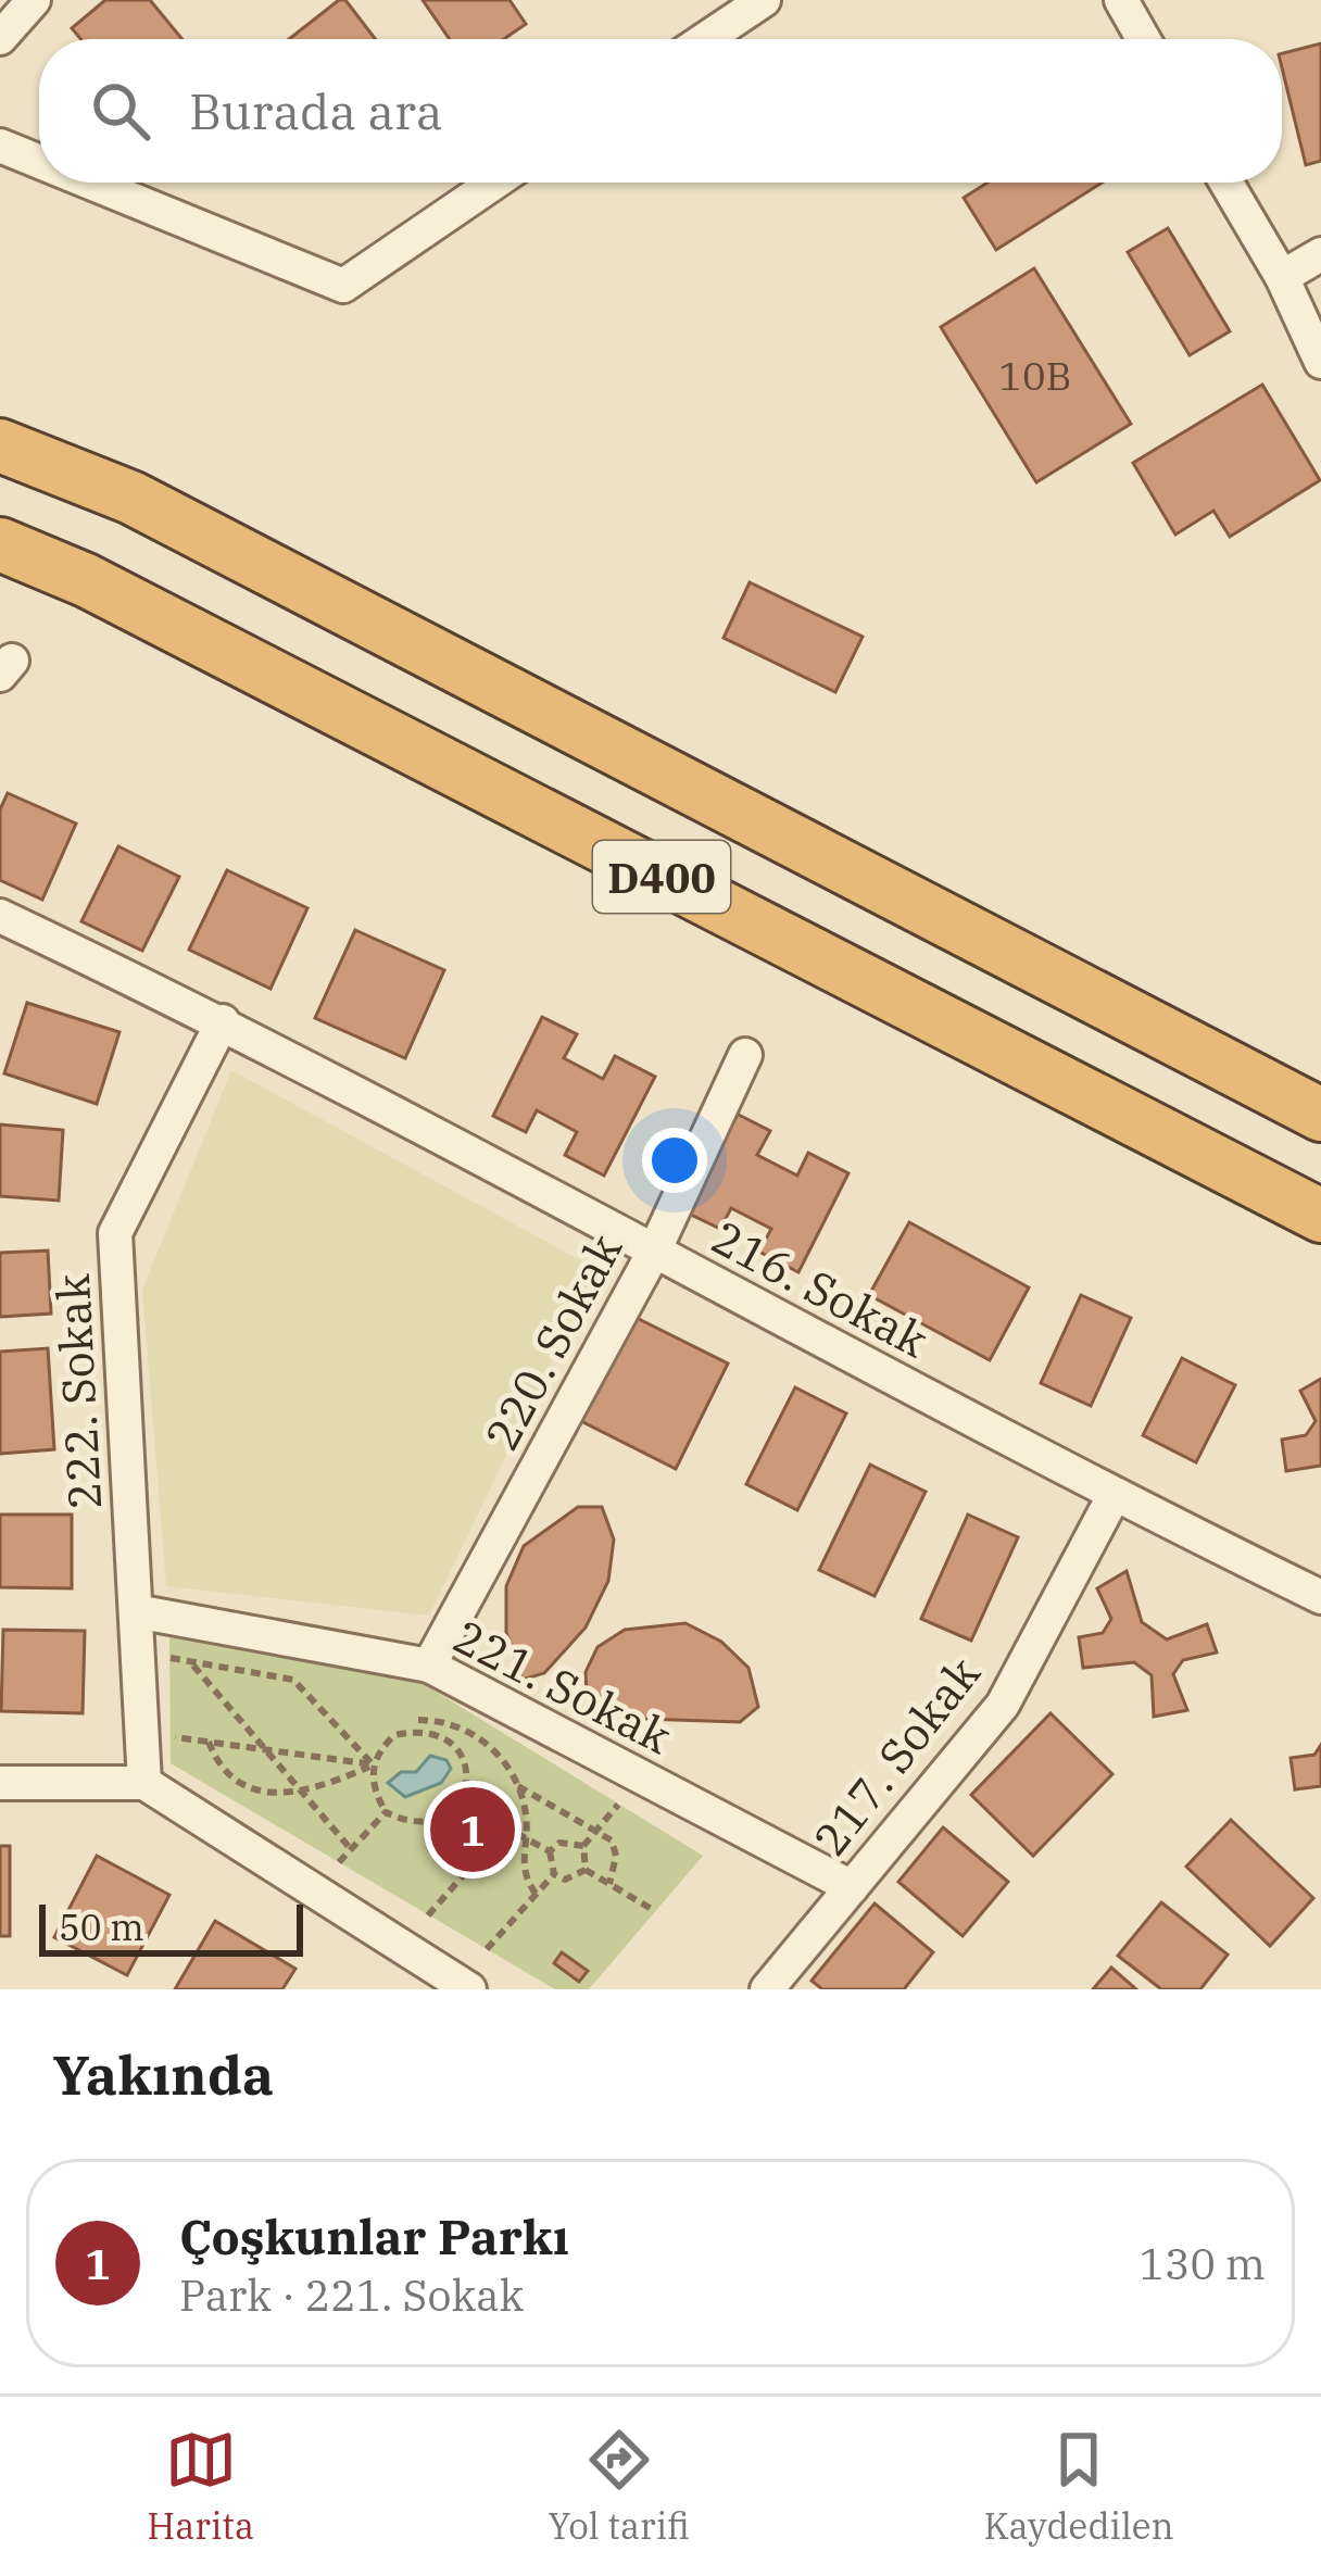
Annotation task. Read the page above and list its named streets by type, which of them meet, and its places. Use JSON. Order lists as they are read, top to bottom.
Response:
{
  "streets": {
    "highway": ["D400"],
    "street": [
      "216. Sokak",
      "220. Sokak",
      "222. Sokak",
      "221. Sokak",
      "217. Sokak"
    ]
  },
  "crossings": [
    ["216. Sokak", "220. Sokak"],
    ["216. Sokak", "222. Sokak"],
    ["216. Sokak", "217. Sokak"],
    ["220. Sokak", "221. Sokak"],
    ["222. Sokak", "221. Sokak"],
    ["221. Sokak", "217. Sokak"]
  ],
  "house_numbers": ["10B"],
  "scale_bar": "50 m",
  "page": {
    "search": "Burada ara",
    "pins": "1",
    "scale": "50 m",
    "heading": "Yakında",
    "list": [
      {
        "mark": "1",
        "name": "Çoşkunlar Parkı",
        "note": "Park · 221. Sokak",
        "value": "130 m"
      }
    ],
    "nav": ["Harita", "Yol tarifi", "Kaydedilen"]
  }
}
